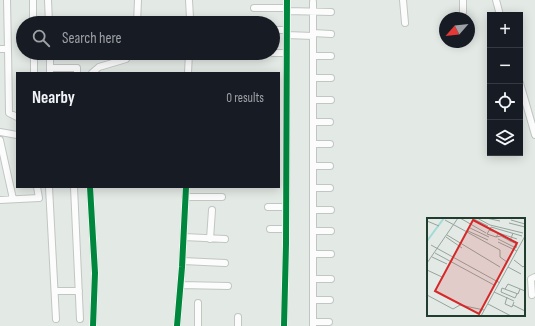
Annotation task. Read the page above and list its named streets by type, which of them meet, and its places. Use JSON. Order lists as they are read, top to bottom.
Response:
{
  "north": "bottom left",
  "page": {
    "map_buttons": ["+", "−"],
    "search": "Search here",
    "heading": ["Nearby", "0 results"]
  }
}
